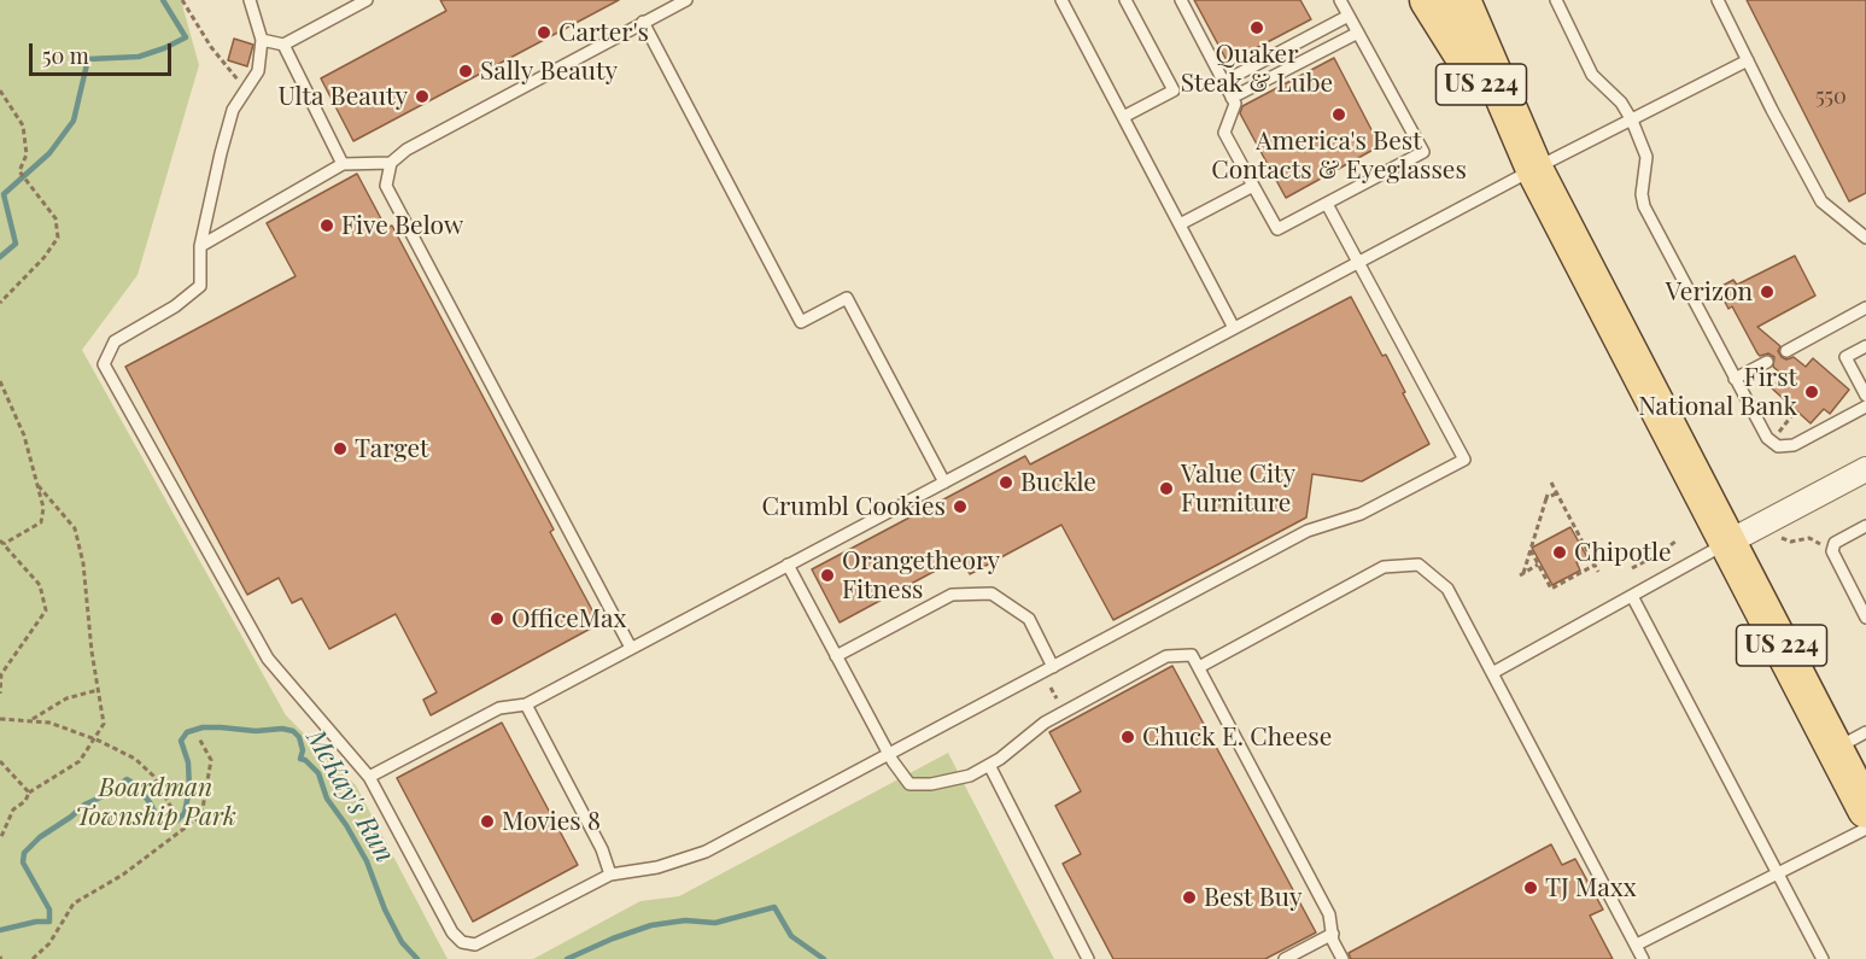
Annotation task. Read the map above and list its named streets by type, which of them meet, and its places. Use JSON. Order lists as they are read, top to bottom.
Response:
{
  "streets": {
    "main road": ["US 224"]
  },
  "water": ["McKay's Run"],
  "parks": ["Boardman Township Park"],
  "places": [
    "Quaker Steak & Lube",
    "Carter's",
    "Sally Beauty",
    "Ulta Beauty",
    "America's Best Contacts & Eyeglasses",
    "Five Below",
    "Verizon",
    "First National Bank",
    "Target",
    "Buckle",
    "Value City Furniture",
    "Crumbl Cookies",
    "Chipotle",
    "Orangetheory Fitness",
    "OfficeMax",
    "Chuck E. Cheese",
    "Movies 8",
    "TJ Maxx",
    "Best Buy"
  ],
  "house_numbers": ["550"],
  "scale_bar": "50 m"
}
